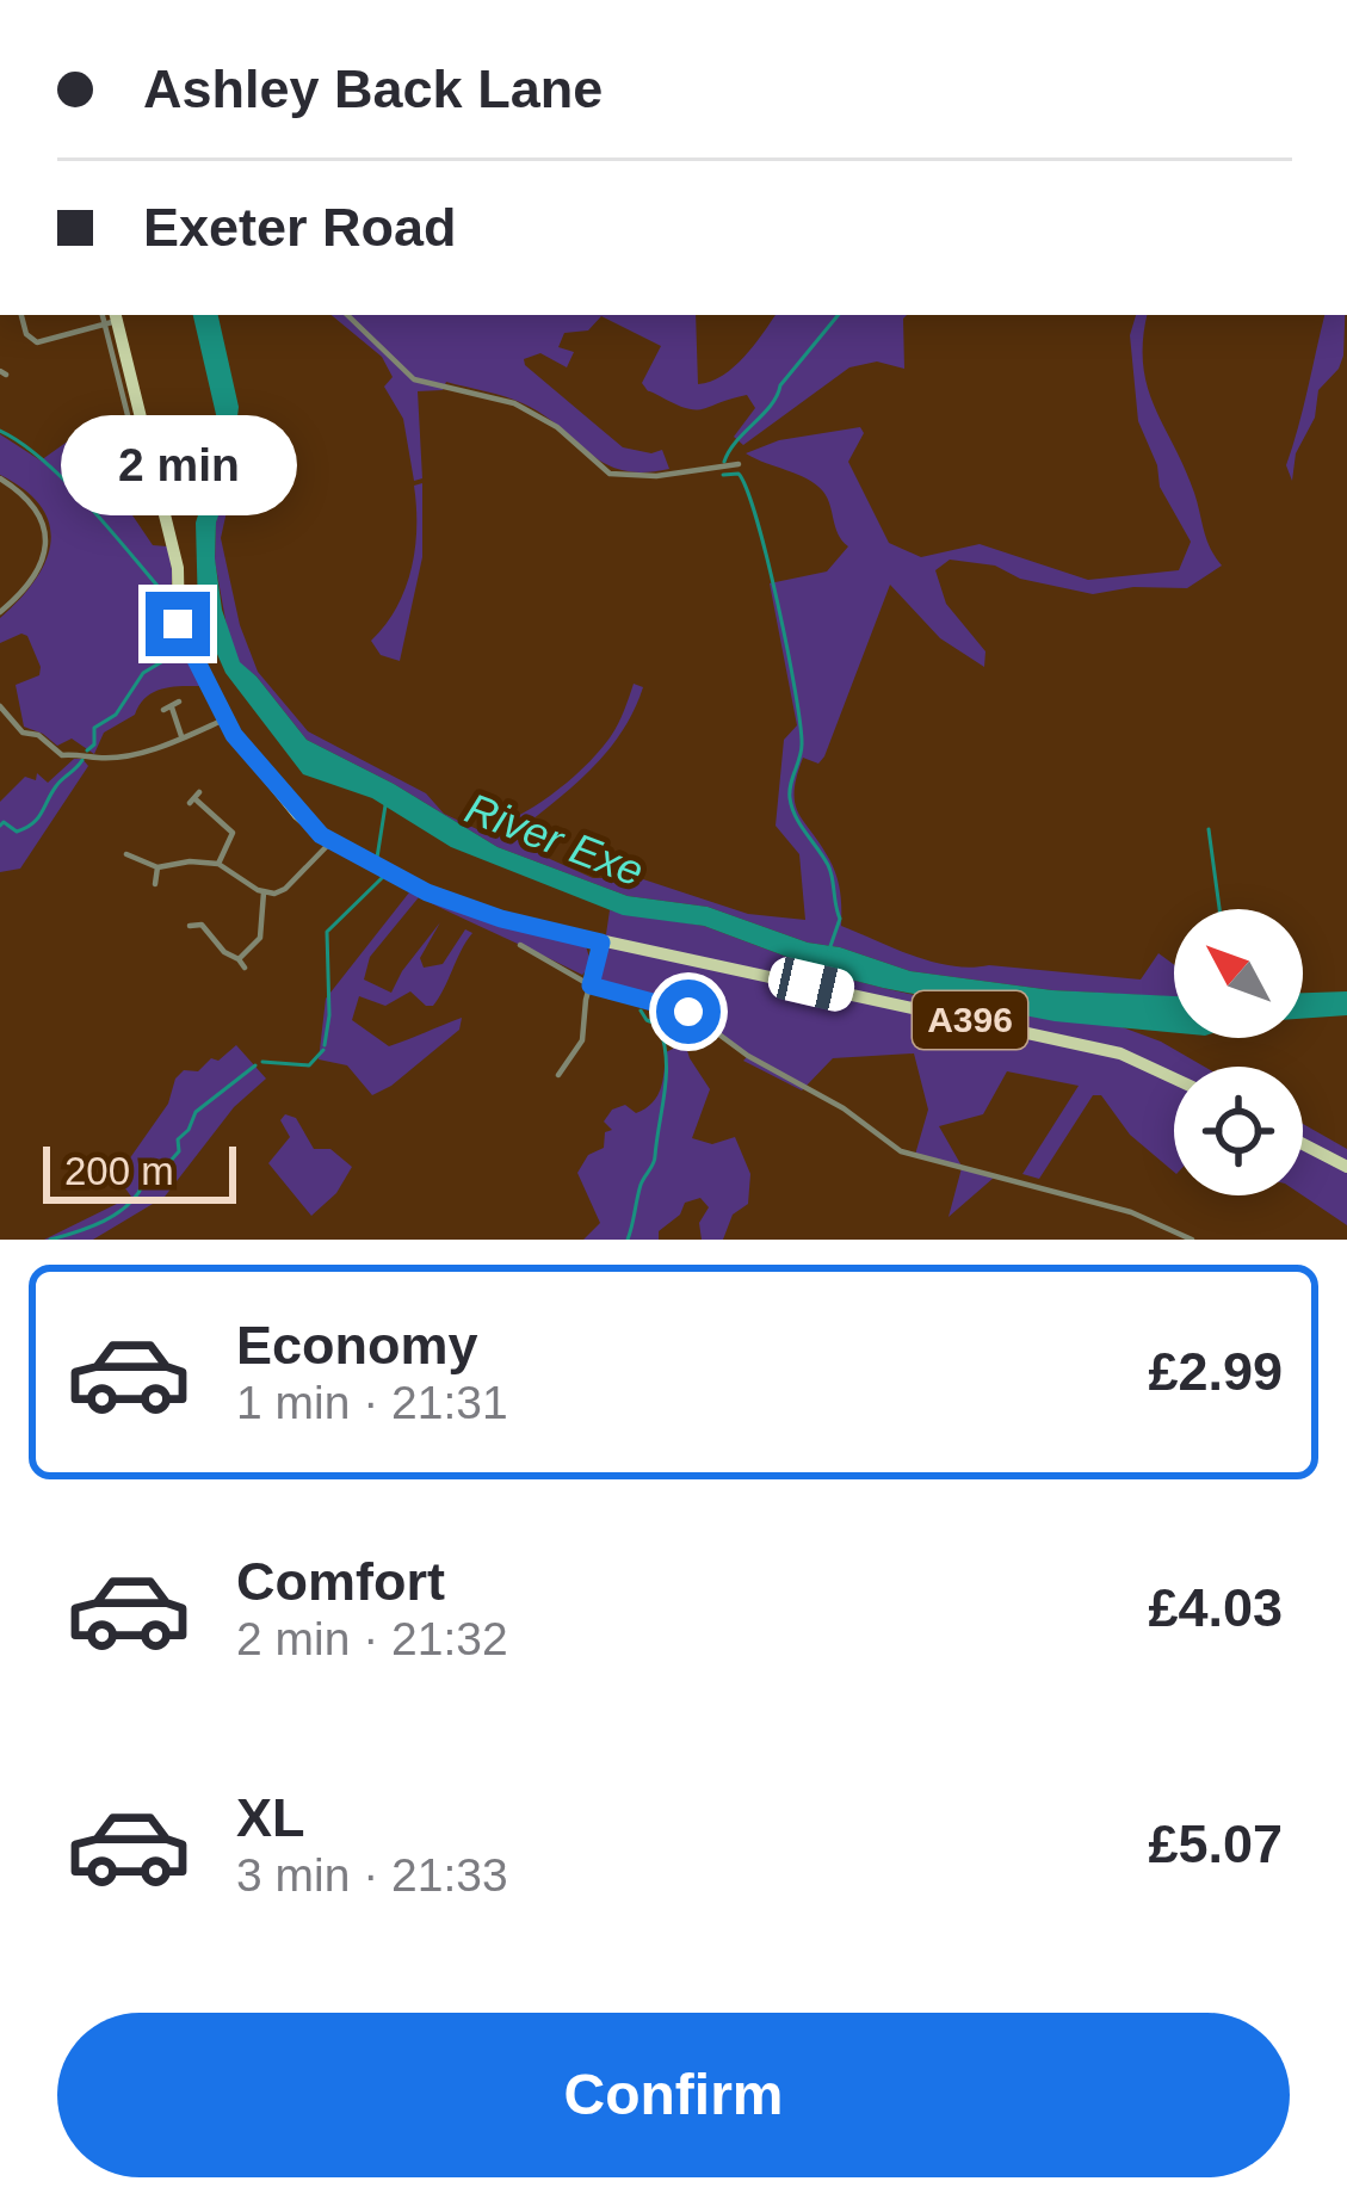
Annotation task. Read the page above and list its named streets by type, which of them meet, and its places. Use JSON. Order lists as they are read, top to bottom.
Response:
{
  "streets": {
    "main road": ["A396"]
  },
  "water": ["River Exe"],
  "scale_bar": "200 m",
  "north": "top left",
  "page": {
    "banner": ["Ashley Back Lane", "Exeter Road"],
    "bubble": "2 min",
    "scale": "200 m",
    "list": [
      {
        "name": "Economy",
        "note": "1 min · 21:31",
        "value": "£2.99"
      },
      {
        "name": "Comfort",
        "note": "2 min · 21:32",
        "value": "£4.03"
      },
      {
        "name": "XL",
        "note": "3 min · 21:33",
        "value": "£5.07"
      }
    ],
    "buttons": "Confirm"
  }
}
